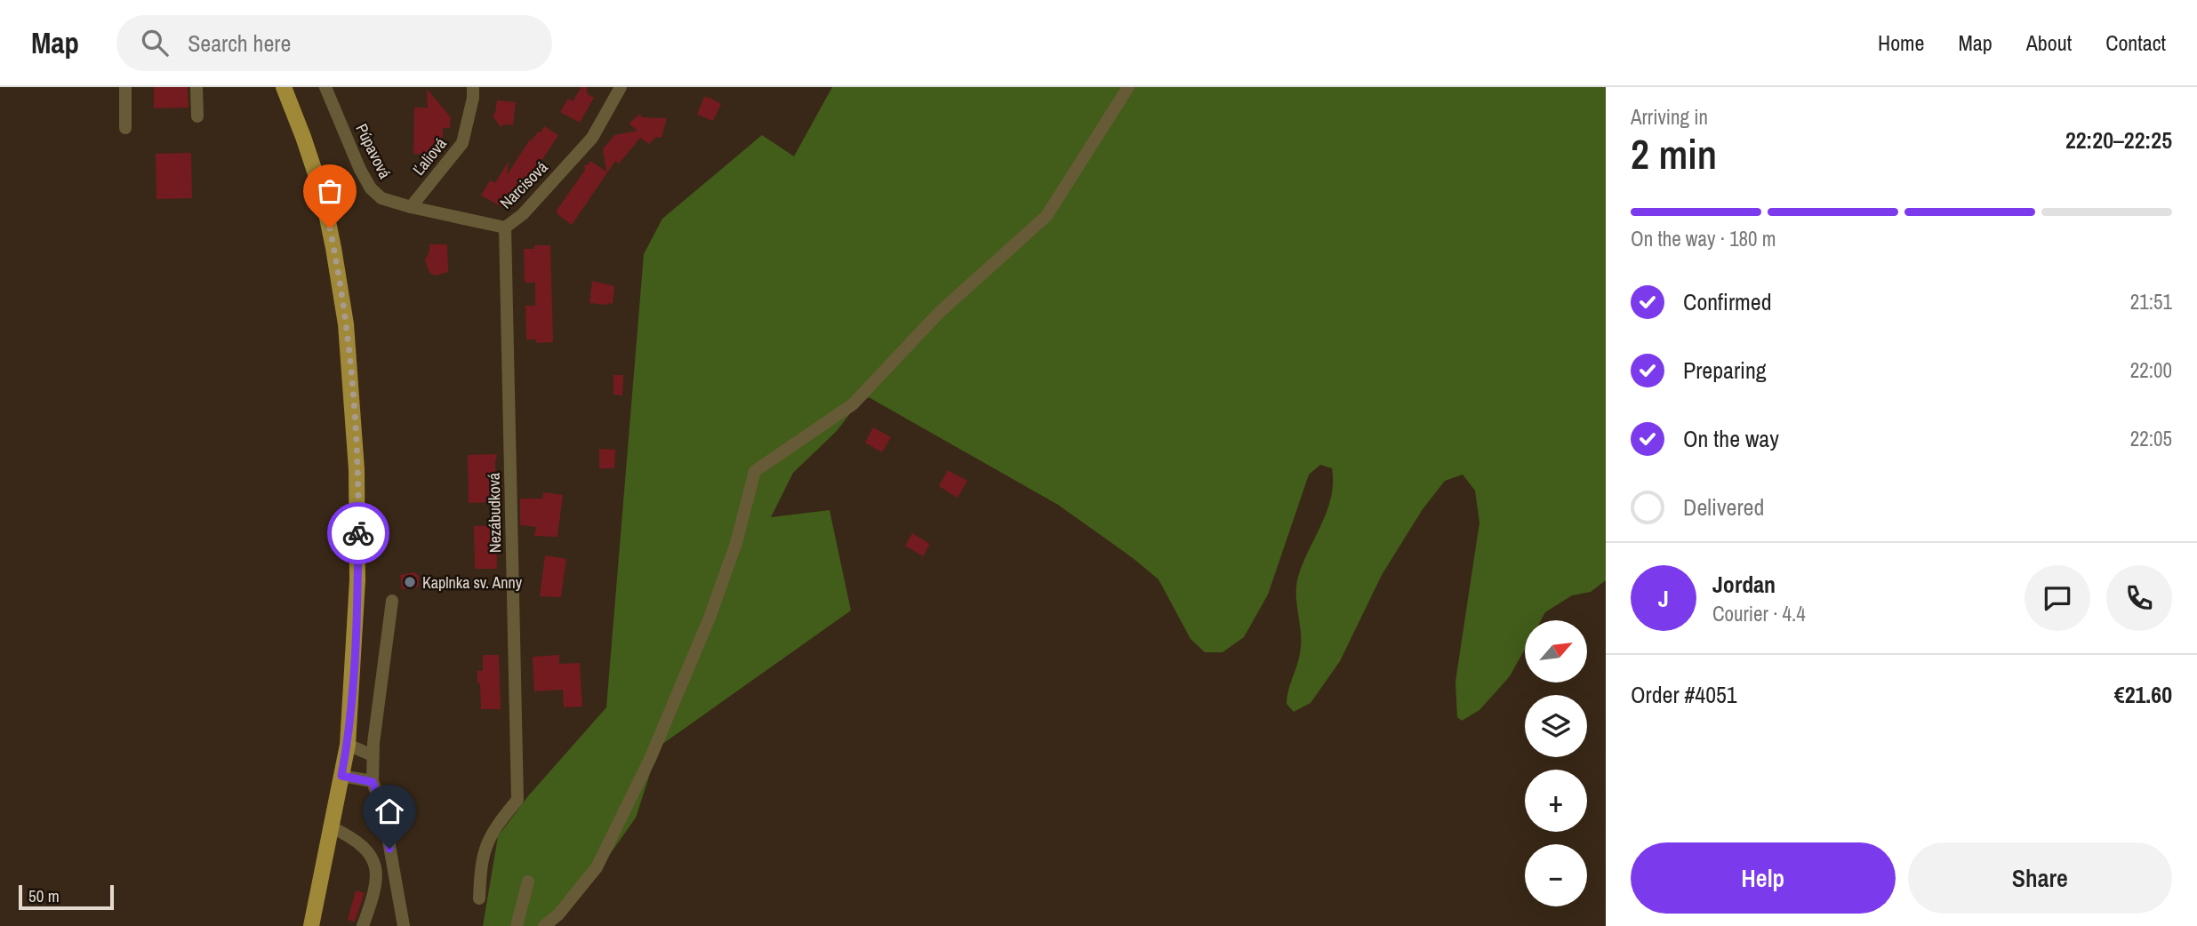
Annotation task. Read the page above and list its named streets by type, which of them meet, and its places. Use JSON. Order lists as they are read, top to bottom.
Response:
{
  "streets": {
    "street": [
      "Púpavová",
      "Ľaliová",
      "Narcisová",
      "Nezábudková"
    ]
  },
  "crossings": [
    ["Púpavová", "Ľaliová"],
    ["Púpavová", "Narcisová"],
    ["Ľaliová", "Narcisová"],
    ["Narcisová", "Nezábudková"]
  ],
  "places": ["Kaplnka sv. Anny"],
  "scale_bar": "50 m",
  "north": "top right",
  "page": {
    "header": "Map",
    "search": "Search here",
    "nav": [
      "Home",
      "Map",
      "About",
      "Contact"
    ],
    "heading": ["2 min", "Arriving in", "22:20–22:25"],
    "panel": [
      "Jordan",
      "Courier · 4.4",
      "Order #4051",
      "€21.60"
    ],
    "bar": "On the way · 180 m",
    "list": [
      ["Confirmed", "21:51"],
      ["Preparing", "22:00"],
      ["On the way", "22:05"],
      "Delivered"
    ],
    "round": "J",
    "map_buttons": ["+", "−"],
    "buttons": ["Help", "Share"],
    "scale": "50 m"
  }
}
